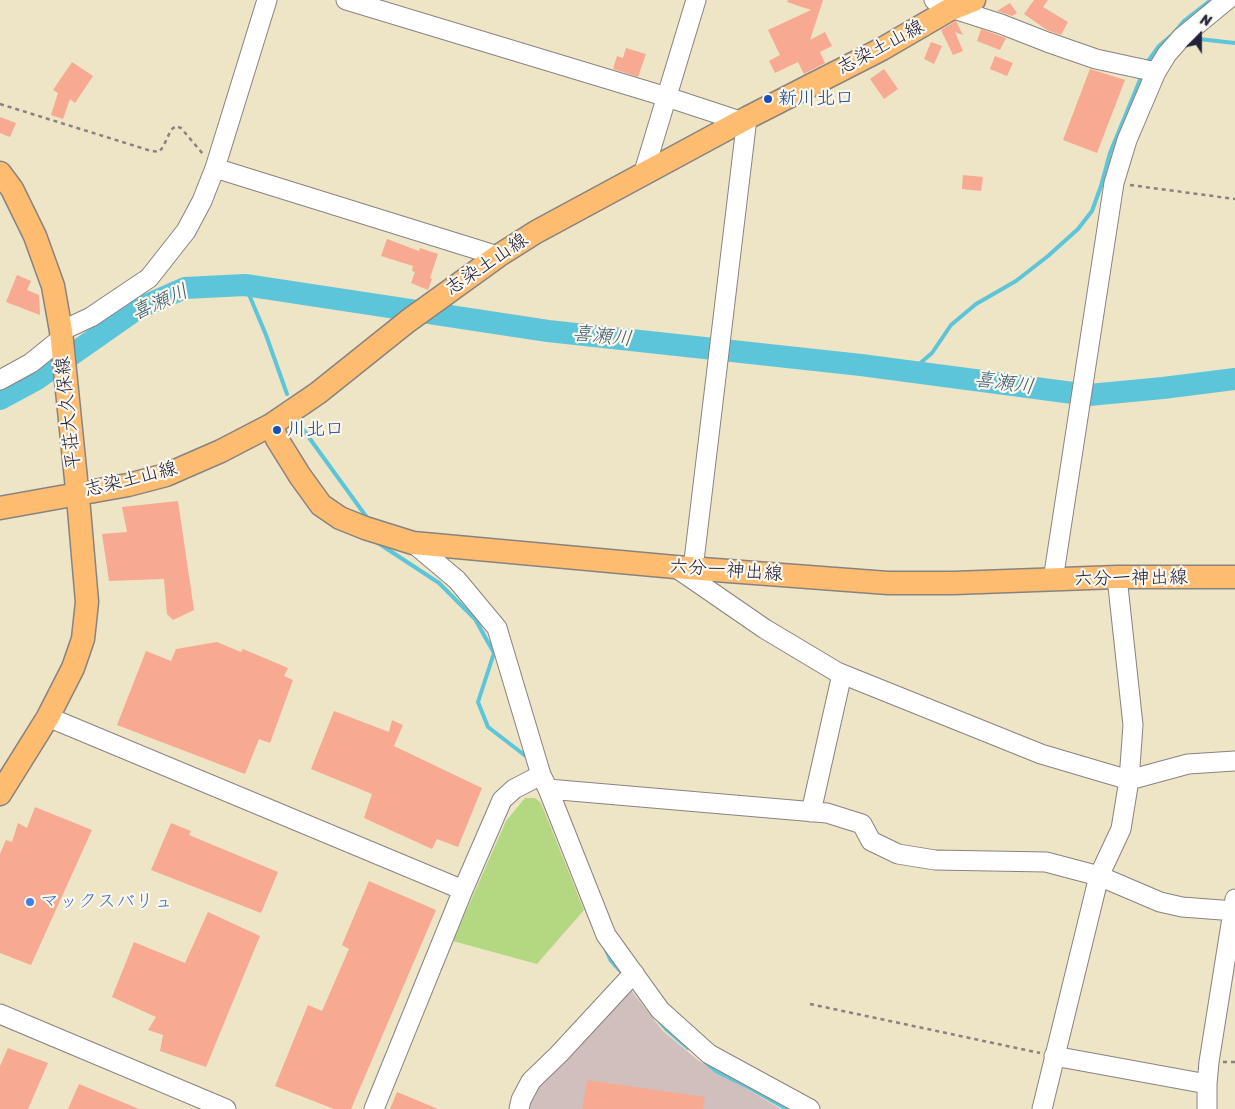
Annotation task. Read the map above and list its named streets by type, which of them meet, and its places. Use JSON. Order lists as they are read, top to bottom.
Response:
{
  "streets": {
    "main road": ["志染土山線", "平荘大久保線", "六分一神出線"]
  },
  "crossings": [
    ["志染土山線", "平荘大久保線"],
    ["志染土山線", "六分一神出線"]
  ],
  "water": ["喜瀬川"],
  "places": ["新川北口", "川北口", "マックスバリュ"],
  "north": "top"
}
